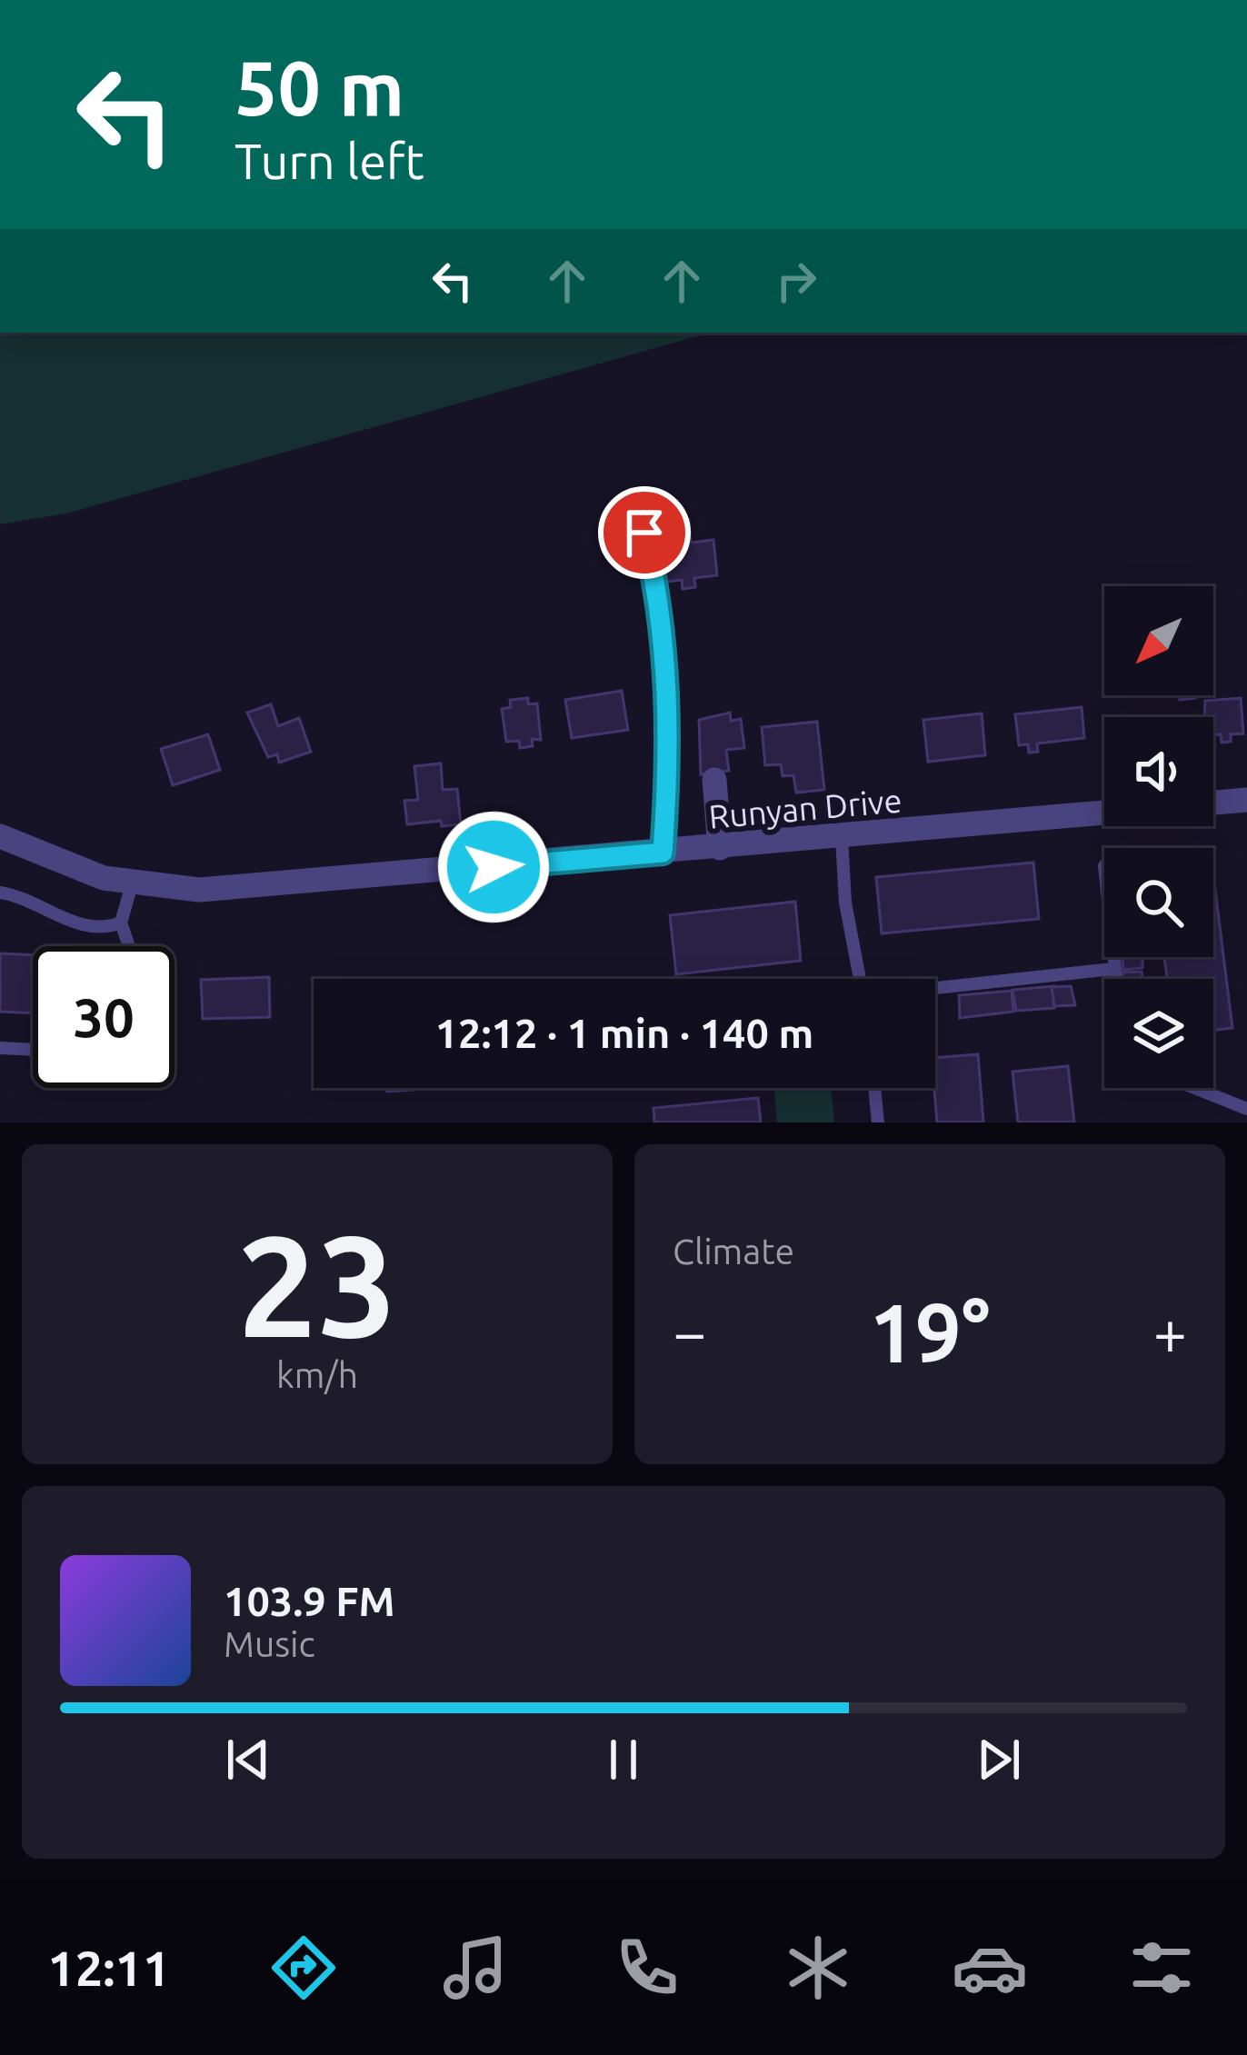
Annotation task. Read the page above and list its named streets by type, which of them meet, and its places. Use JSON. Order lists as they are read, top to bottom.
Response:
{
  "streets": {
    "street": ["Runyan Drive"]
  },
  "north": "bottom left",
  "page": {
    "turn": ["50 m", "Turn left"],
    "limit": "30",
    "trip": "12:12 · 1 min · 140 m",
    "tile": [
      ["23", "km/h"],
      "Climate"
    ],
    "heat": ["−", "19°", "+"],
    "song": ["103.9 FM", "Music"],
    "tabs": "12:11"
  }
}
